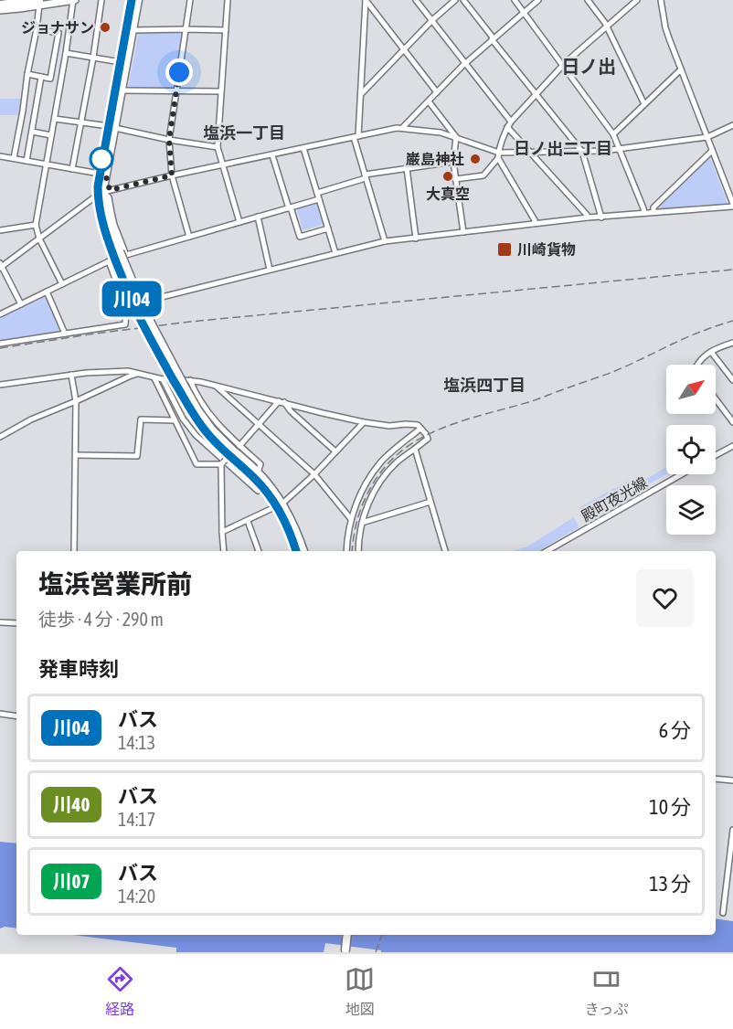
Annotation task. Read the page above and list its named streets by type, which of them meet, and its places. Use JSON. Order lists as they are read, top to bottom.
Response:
{
  "streets": {
    "street": ["殿町夜光線"]
  },
  "districts": [
    "日ノ出",
    "塩浜一丁目",
    "日ノ出二丁目",
    "塩浜四丁目"
  ],
  "places": {
    "other": ["ジョナサン", "巌島神社", "大真空"],
    "transit": ["川崎貨物"]
  },
  "lines": ["bus line 川04"],
  "north": "top right",
  "page": {
    "on_map": "川04",
    "heading": [
      ["塩浜営業所前", "徒歩 · 4 分 · 290 m"],
      "発車時刻"
    ],
    "list": [
      {
        "mark": "川04",
        "name": "バス",
        "note": "14:13",
        "value": "6 分"
      },
      {
        "mark": "川40",
        "name": "バス",
        "note": "14:17",
        "value": "10 分"
      },
      {
        "mark": "川07",
        "name": "バス",
        "note": "14:20",
        "value": "13 分"
      }
    ],
    "tabs": ["経路", "地図", "きっぷ"]
  }
}
